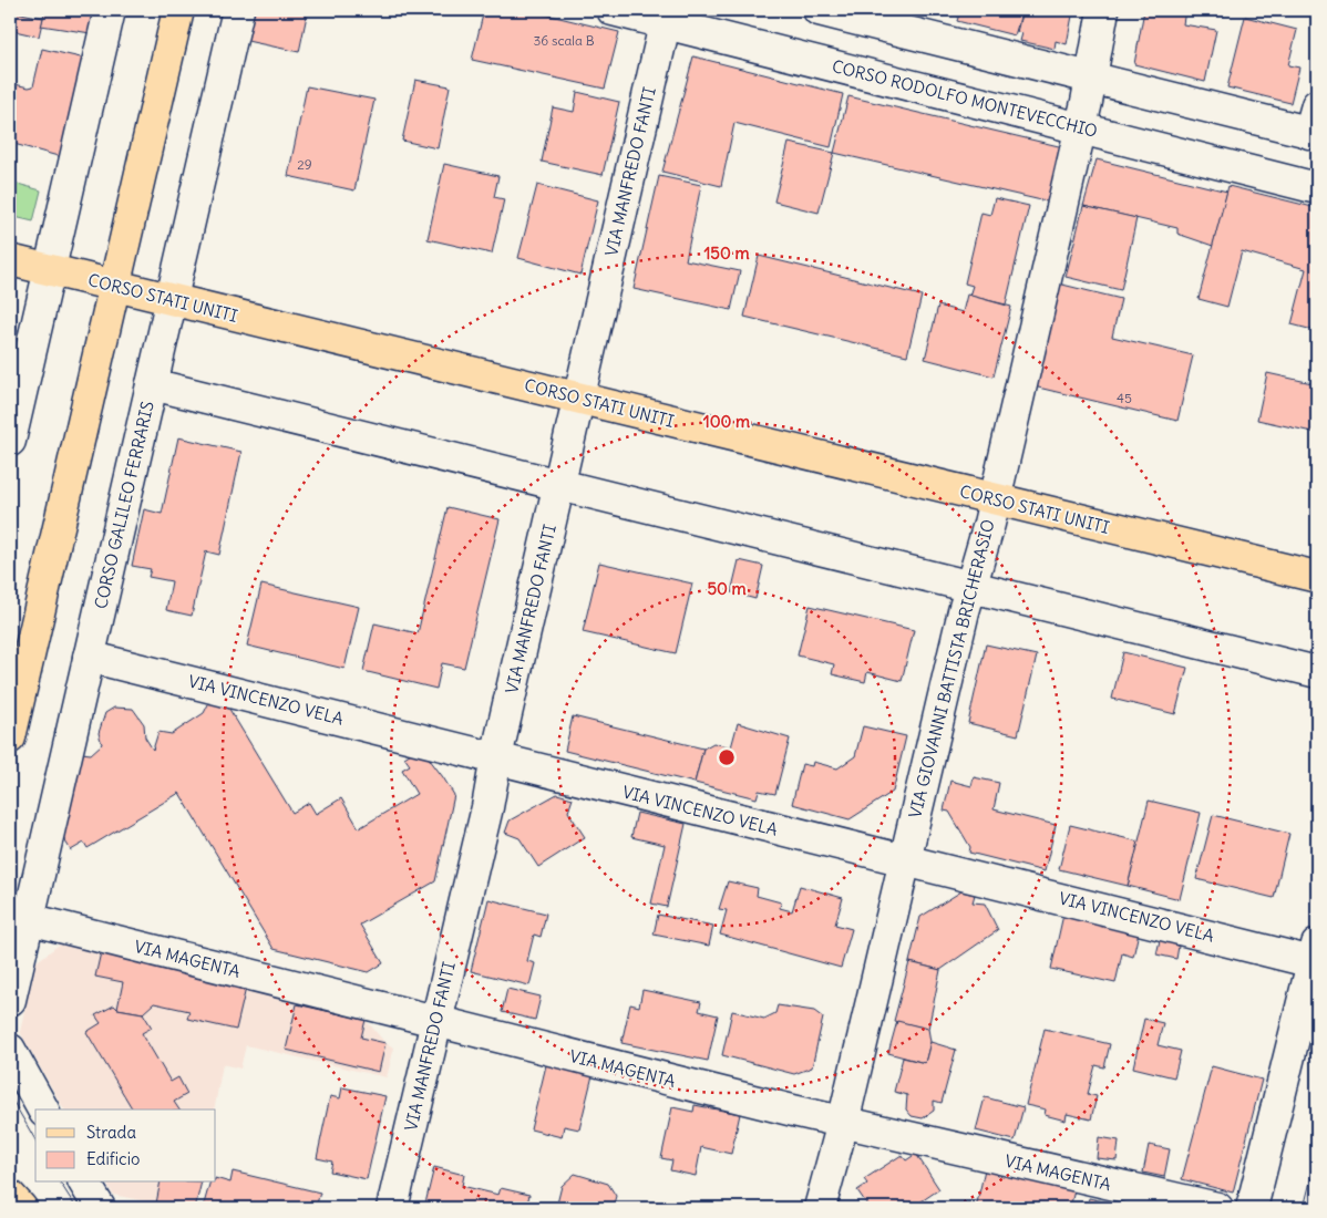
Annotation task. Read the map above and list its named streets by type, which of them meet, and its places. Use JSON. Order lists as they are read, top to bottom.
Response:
{
  "streets": {
    "main road": ["CORSO STATI UNITI"],
    "street": [
      "CORSO RODOLFO MONTEVECCHIO",
      "VIA MANFREDO FANTI",
      "CORSO GALILEO FERRARIS",
      "VIA GIOVANNI BATTISTA BRICHERASIO",
      "VIA VINCENZO VELA",
      "VIA MAGENTA"
    ]
  },
  "crossings": [
    ["CORSO RODOLFO MONTEVECCHIO", "VIA MANFREDO FANTI"],
    ["CORSO RODOLFO MONTEVECCHIO", "VIA GIOVANNI BATTISTA BRICHERASIO"],
    ["VIA MANFREDO FANTI", "CORSO STATI UNITI"],
    ["VIA MANFREDO FANTI", "VIA VINCENZO VELA"],
    ["VIA MANFREDO FANTI", "VIA MAGENTA"],
    ["CORSO STATI UNITI", "CORSO GALILEO FERRARIS"],
    ["CORSO STATI UNITI", "VIA GIOVANNI BATTISTA BRICHERASIO"],
    ["CORSO GALILEO FERRARIS", "VIA VINCENZO VELA"],
    ["CORSO GALILEO FERRARIS", "VIA MAGENTA"],
    ["VIA GIOVANNI BATTISTA BRICHERASIO", "VIA VINCENZO VELA"],
    ["VIA GIOVANNI BATTISTA BRICHERASIO", "VIA MAGENTA"]
  ],
  "house_numbers": ["36 scala B", "29", "45"],
  "legend": ["Strada", "Edificio"],
  "rings": ["150 m", "100 m", "50 m"]
}
